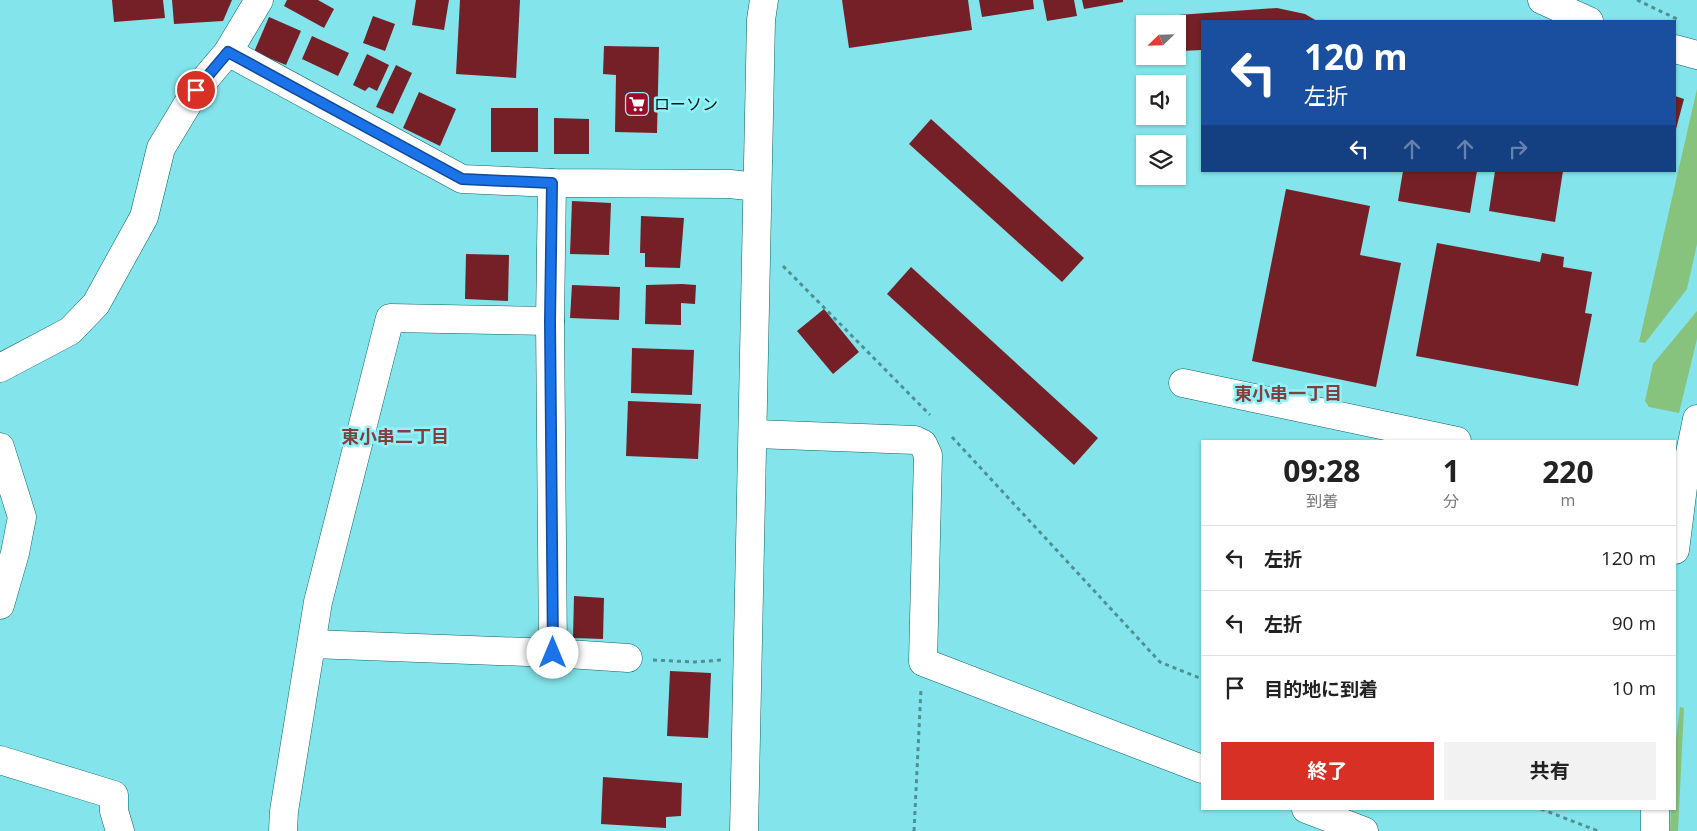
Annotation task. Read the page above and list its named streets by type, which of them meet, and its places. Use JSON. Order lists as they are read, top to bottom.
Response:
{
  "districts": ["東小串一丁目", "東小串二丁目"],
  "places": {
    "supermarket": ["ローソン"]
  },
  "north": "bottom left",
  "page": {
    "turn": ["120 m", "左折"],
    "eta": [
      "09:28",
      "到着",
      "1",
      "分",
      "220",
      "m"
    ],
    "list": [
      {
        "name": "左折",
        "value": "120 m"
      },
      {
        "name": "左折",
        "value": "90 m"
      },
      {
        "name": "目的地に到着",
        "value": "10 m"
      }
    ],
    "buttons": ["終了", "共有"]
  }
}
